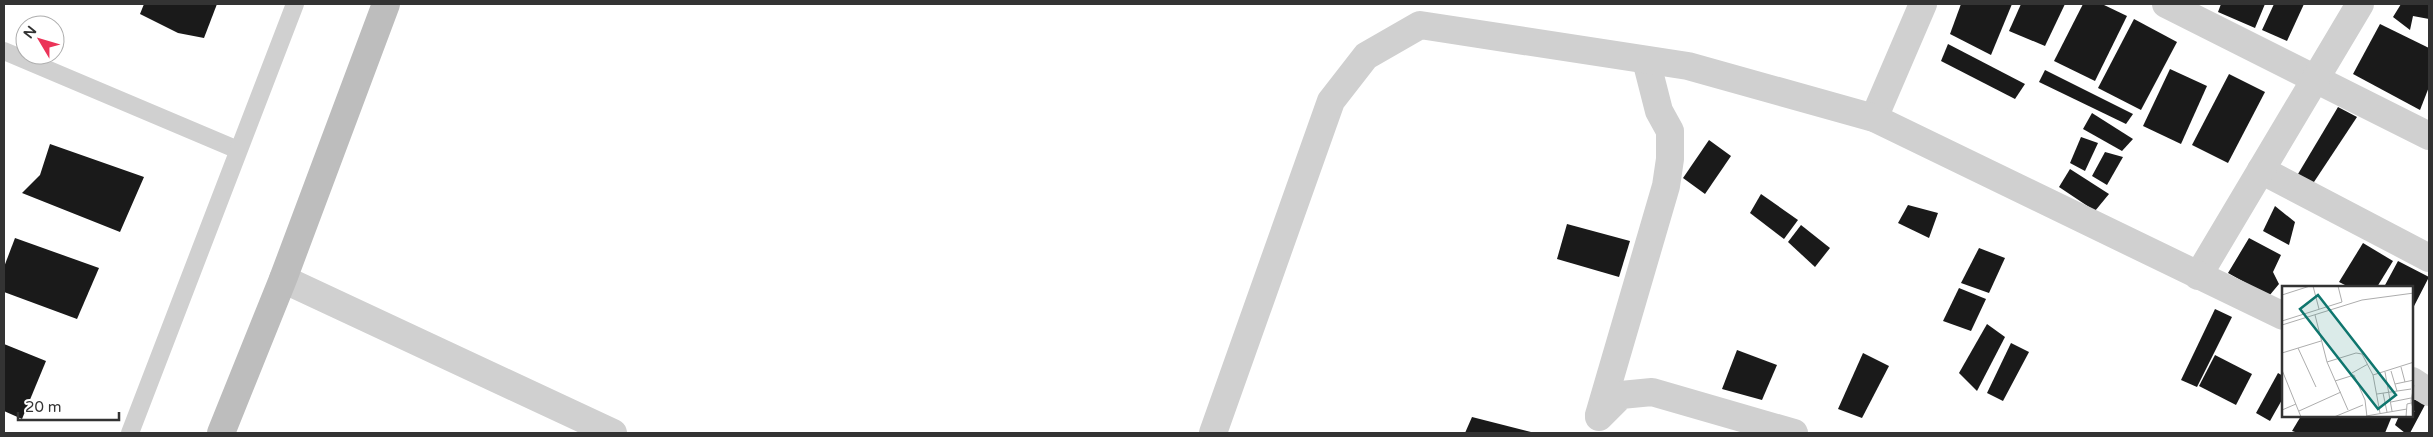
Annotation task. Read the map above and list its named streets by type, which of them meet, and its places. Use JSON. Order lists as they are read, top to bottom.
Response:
{
  "scale_bar": "20 m",
  "north": "top left"
}
